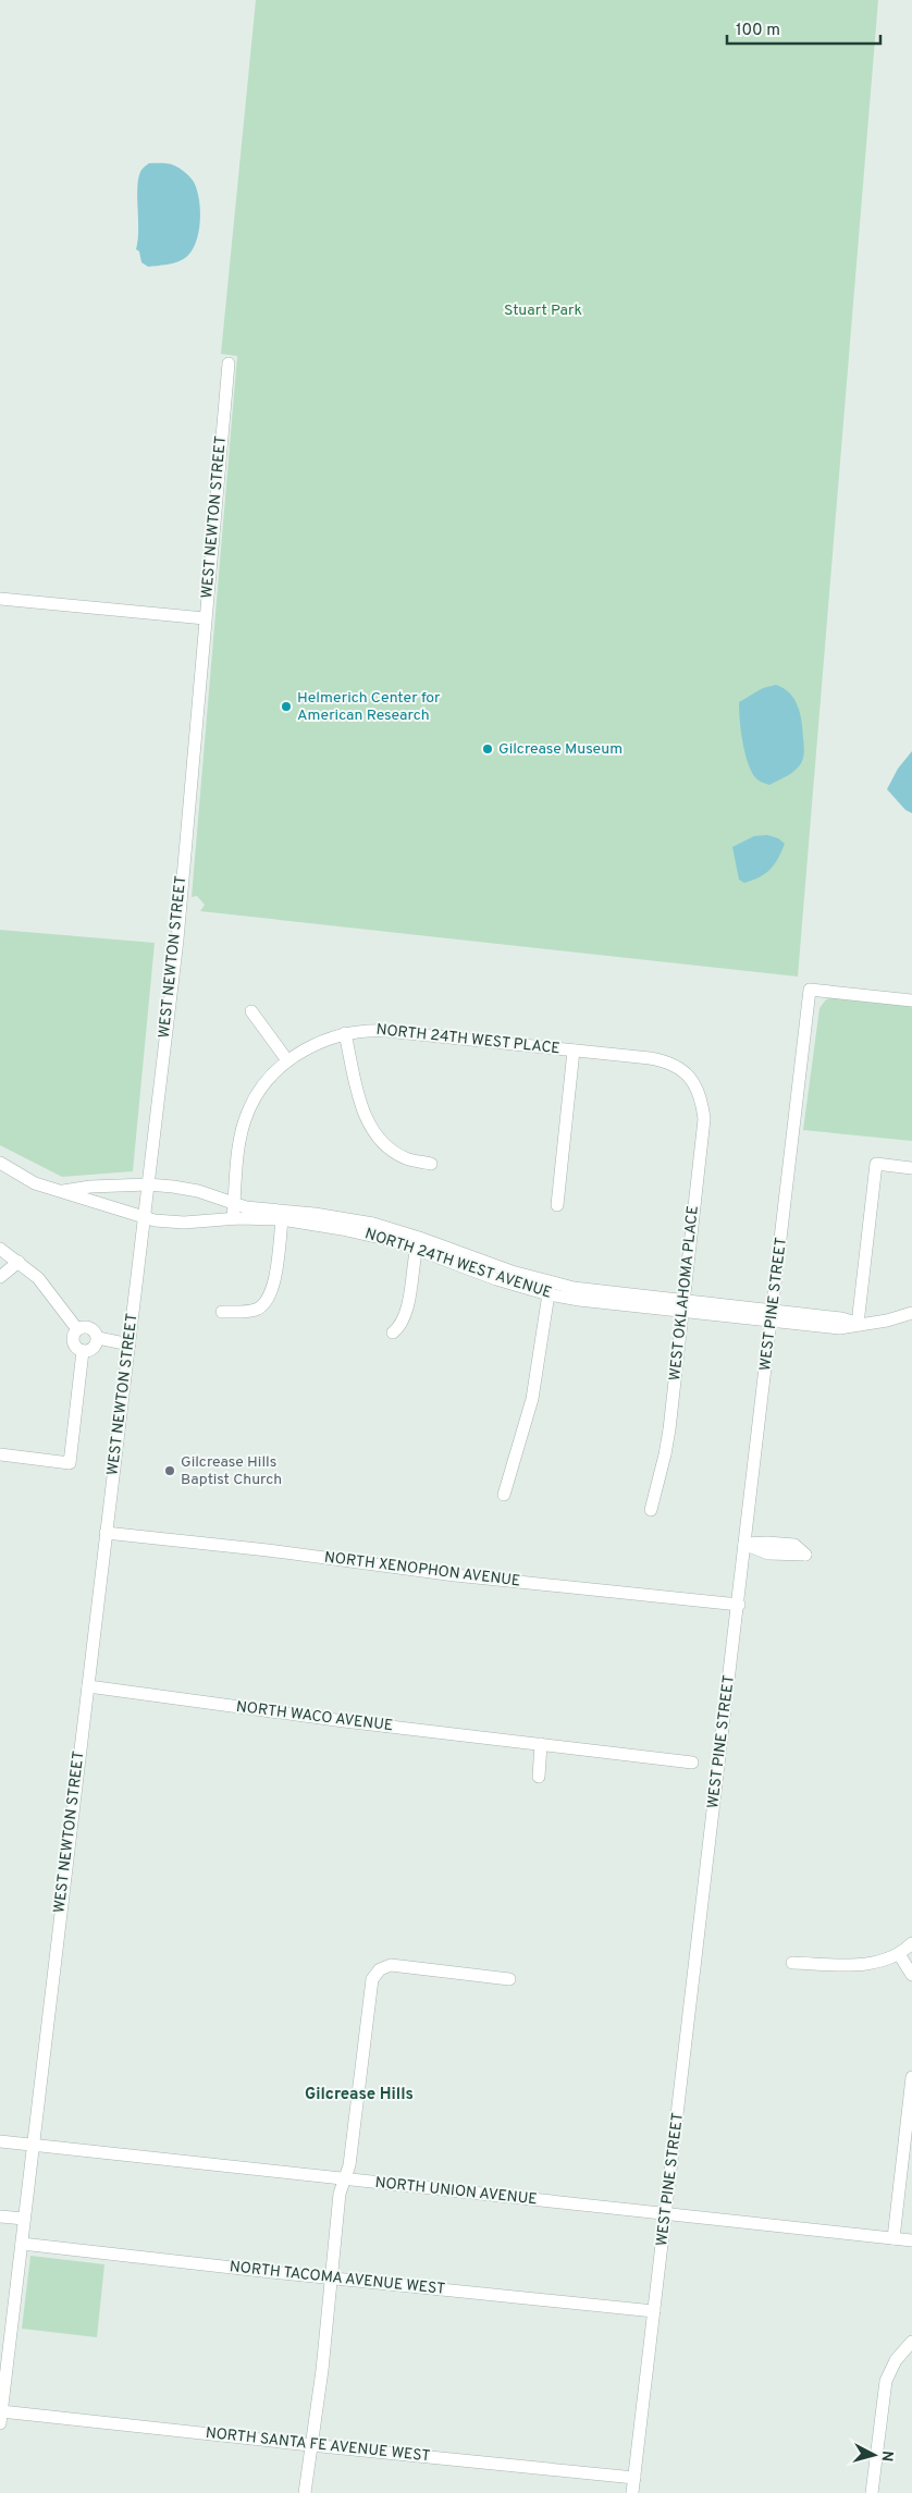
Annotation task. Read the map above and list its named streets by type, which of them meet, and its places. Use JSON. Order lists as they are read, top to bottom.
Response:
{
  "streets": {
    "street": [
      "WEST NEWTON STREET",
      "NORTH 24TH WEST PLACE",
      "NORTH 24TH WEST AVENUE",
      "WEST OKLAHOMA PLACE",
      "WEST PINE STREET",
      "NORTH XENOPHON AVENUE",
      "NORTH WACO AVENUE",
      "NORTH UNION AVENUE",
      "NORTH TACOMA AVENUE WEST",
      "NORTH SANTA FE AVENUE WEST"
    ]
  },
  "crossings": [
    ["WEST NEWTON STREET", "NORTH 24TH WEST AVENUE"],
    ["WEST NEWTON STREET", "NORTH XENOPHON AVENUE"],
    ["WEST NEWTON STREET", "NORTH WACO AVENUE"],
    ["WEST NEWTON STREET", "NORTH UNION AVENUE"],
    ["WEST NEWTON STREET", "NORTH TACOMA AVENUE WEST"],
    ["WEST NEWTON STREET", "NORTH SANTA FE AVENUE WEST"],
    ["NORTH 24TH WEST PLACE", "NORTH 24TH WEST AVENUE"],
    ["NORTH 24TH WEST PLACE", "WEST OKLAHOMA PLACE"],
    ["NORTH 24TH WEST AVENUE", "WEST OKLAHOMA PLACE"],
    ["NORTH 24TH WEST AVENUE", "WEST PINE STREET"],
    ["WEST PINE STREET", "NORTH XENOPHON AVENUE"],
    ["WEST PINE STREET", "NORTH UNION AVENUE"],
    ["WEST PINE STREET", "NORTH TACOMA AVENUE WEST"],
    ["WEST PINE STREET", "NORTH SANTA FE AVENUE WEST"]
  ],
  "districts": ["Gilcrease Hills"],
  "parks": ["Stuart Park"],
  "places": ["Helmerich Center for American Research", "Gilcrease Museum", "Gilcrease Hills Baptist Church"],
  "scale_bar": "100 m",
  "north": "right"
}
